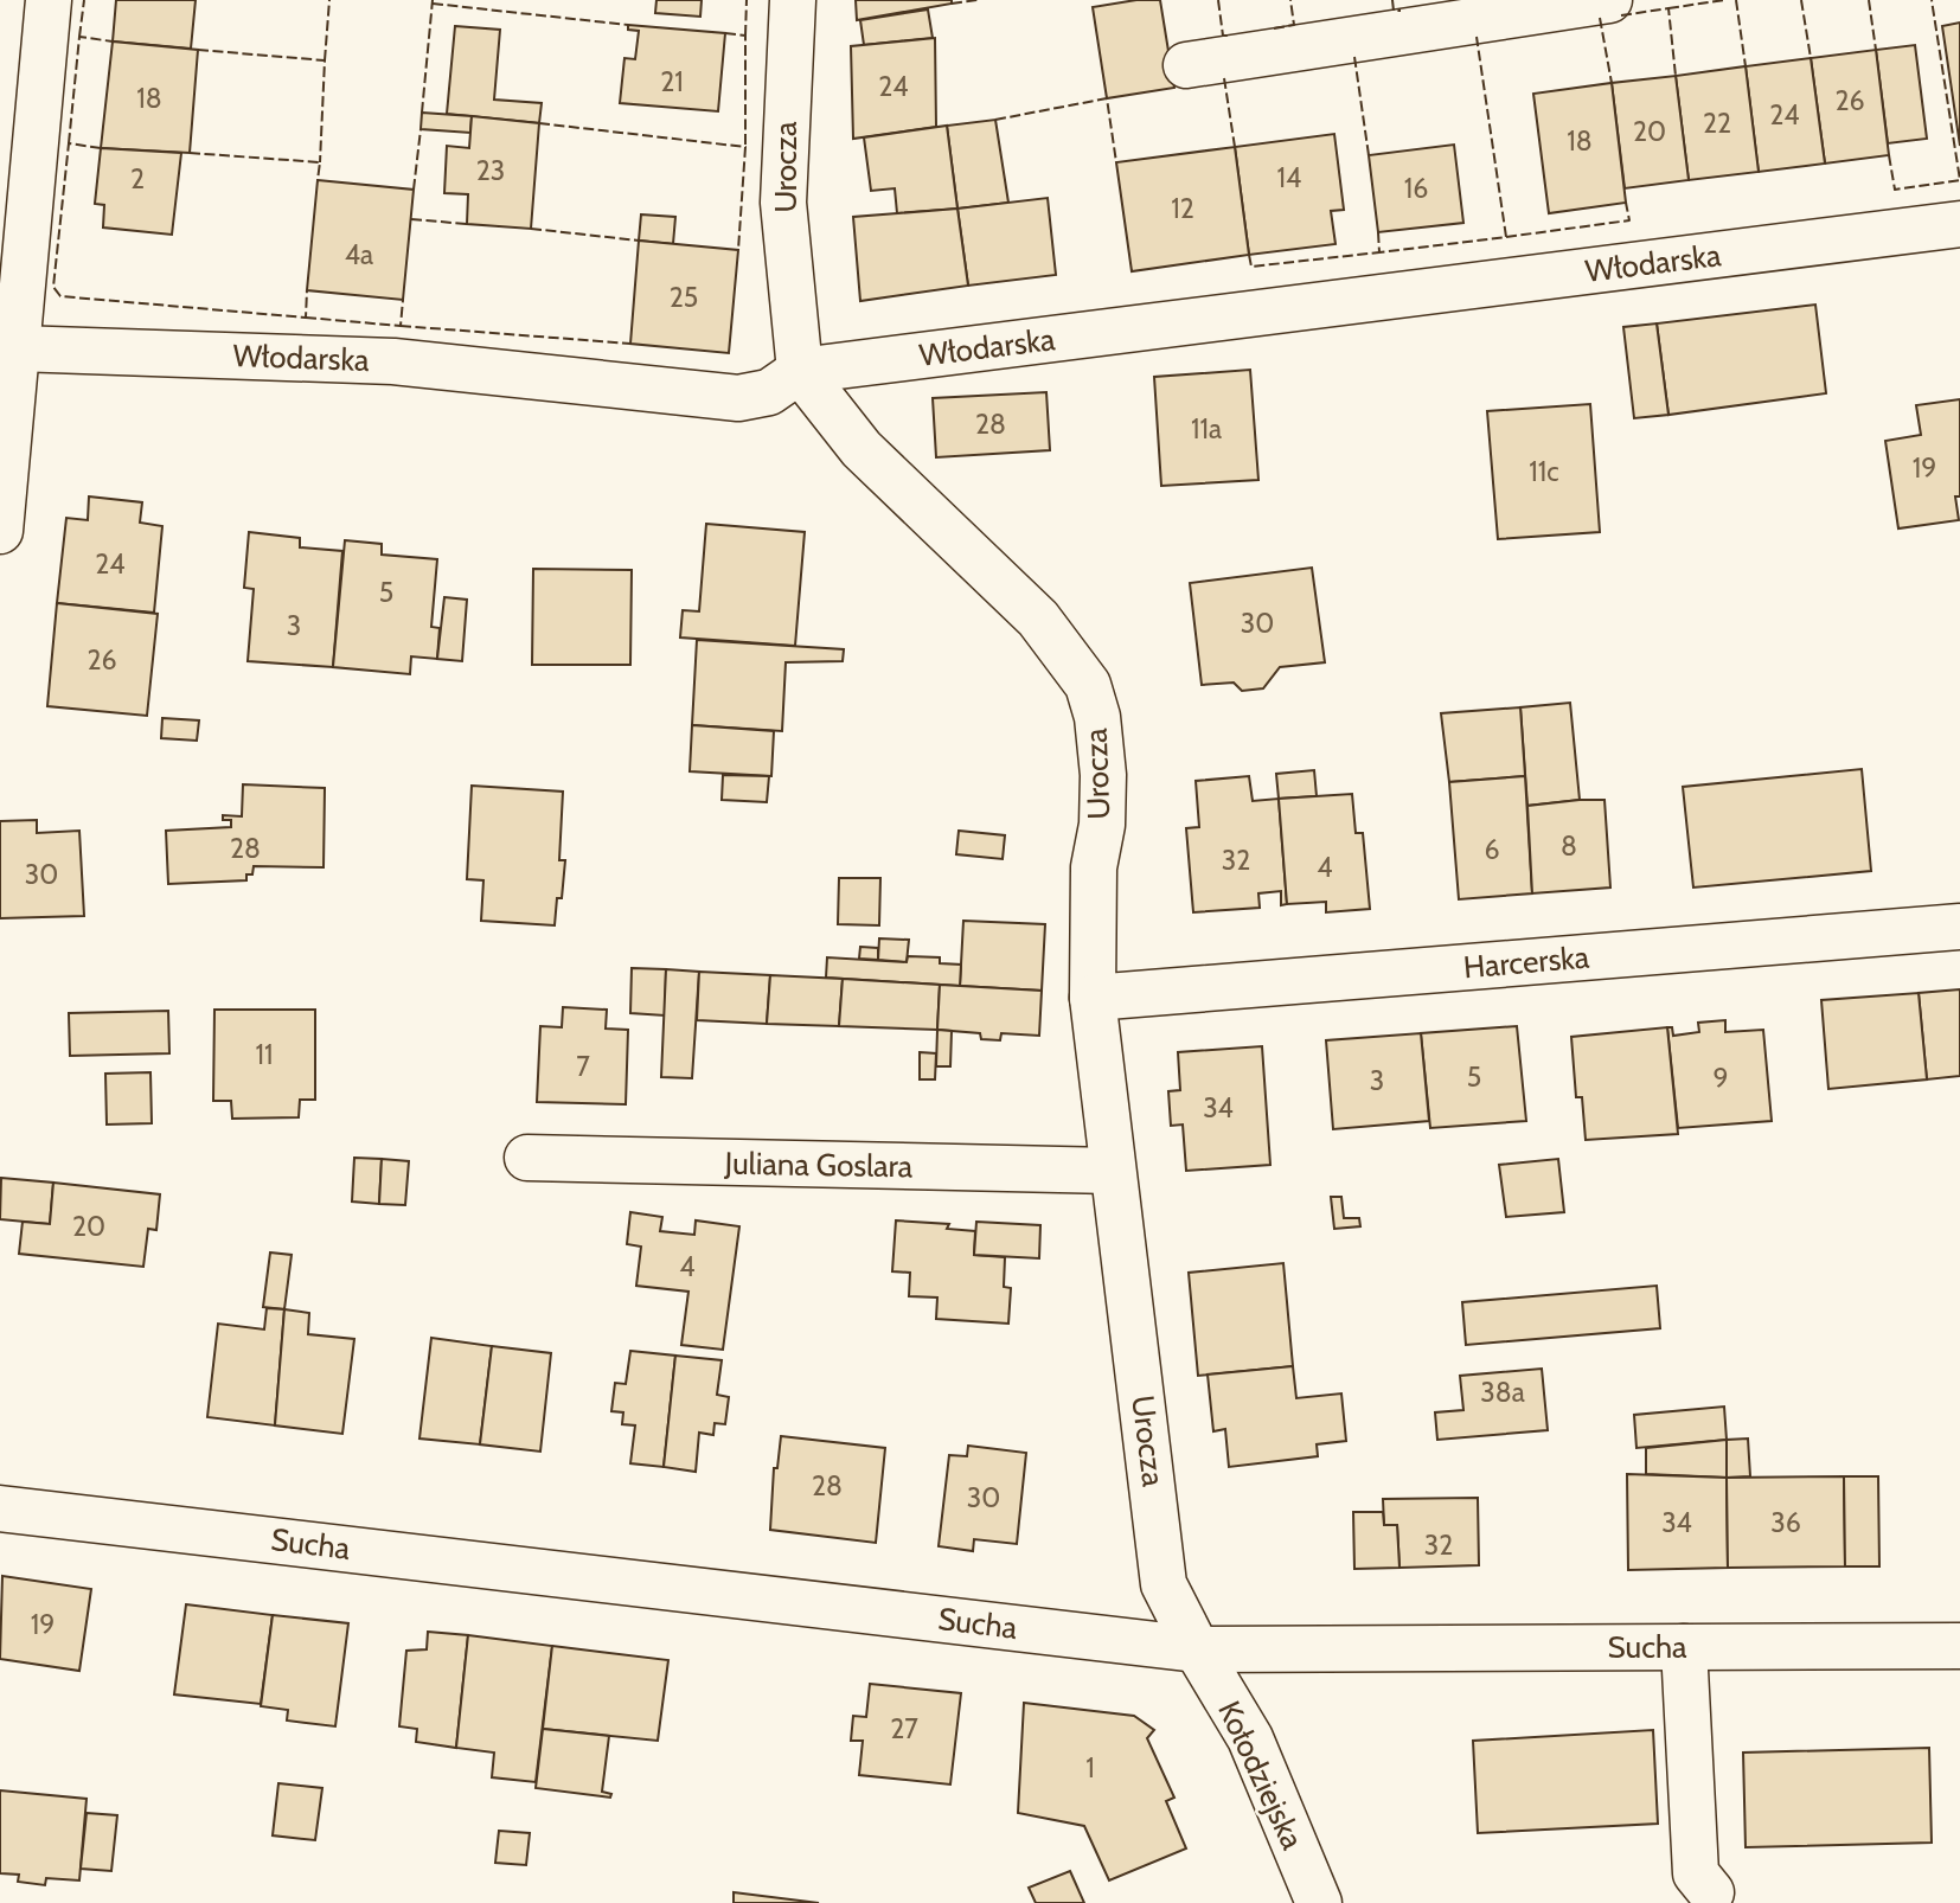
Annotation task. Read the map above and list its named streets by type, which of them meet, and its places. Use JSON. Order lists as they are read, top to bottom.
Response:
{
  "streets": {
    "street": [
      "Urocza",
      "Włodarska",
      "Harcerska",
      "Juliana Goslara",
      "Sucha",
      "Kołodziejska"
    ]
  },
  "crossings": [
    ["Urocza", "Włodarska"],
    ["Urocza", "Harcerska"],
    ["Urocza", "Juliana Goslara"],
    ["Urocza", "Sucha"],
    ["Urocza", "Kołodziejska"],
    ["Sucha", "Kołodziejska"]
  ],
  "house_numbers": [
    "21",
    "24",
    "18",
    "26",
    "24",
    "22",
    "20",
    "18",
    "23",
    "14",
    "2",
    "16",
    "12",
    "4a",
    "25",
    "28",
    "11a",
    "19",
    "11c",
    "24",
    "5",
    "30",
    "3",
    "26",
    "8",
    "28",
    "6",
    "32",
    "4",
    "30",
    "11",
    "7",
    "5",
    "9",
    "3",
    "34",
    "20",
    "4",
    "38a",
    "28",
    "30",
    "34",
    "36",
    "32",
    "19",
    "27",
    "1"
  ]
}
